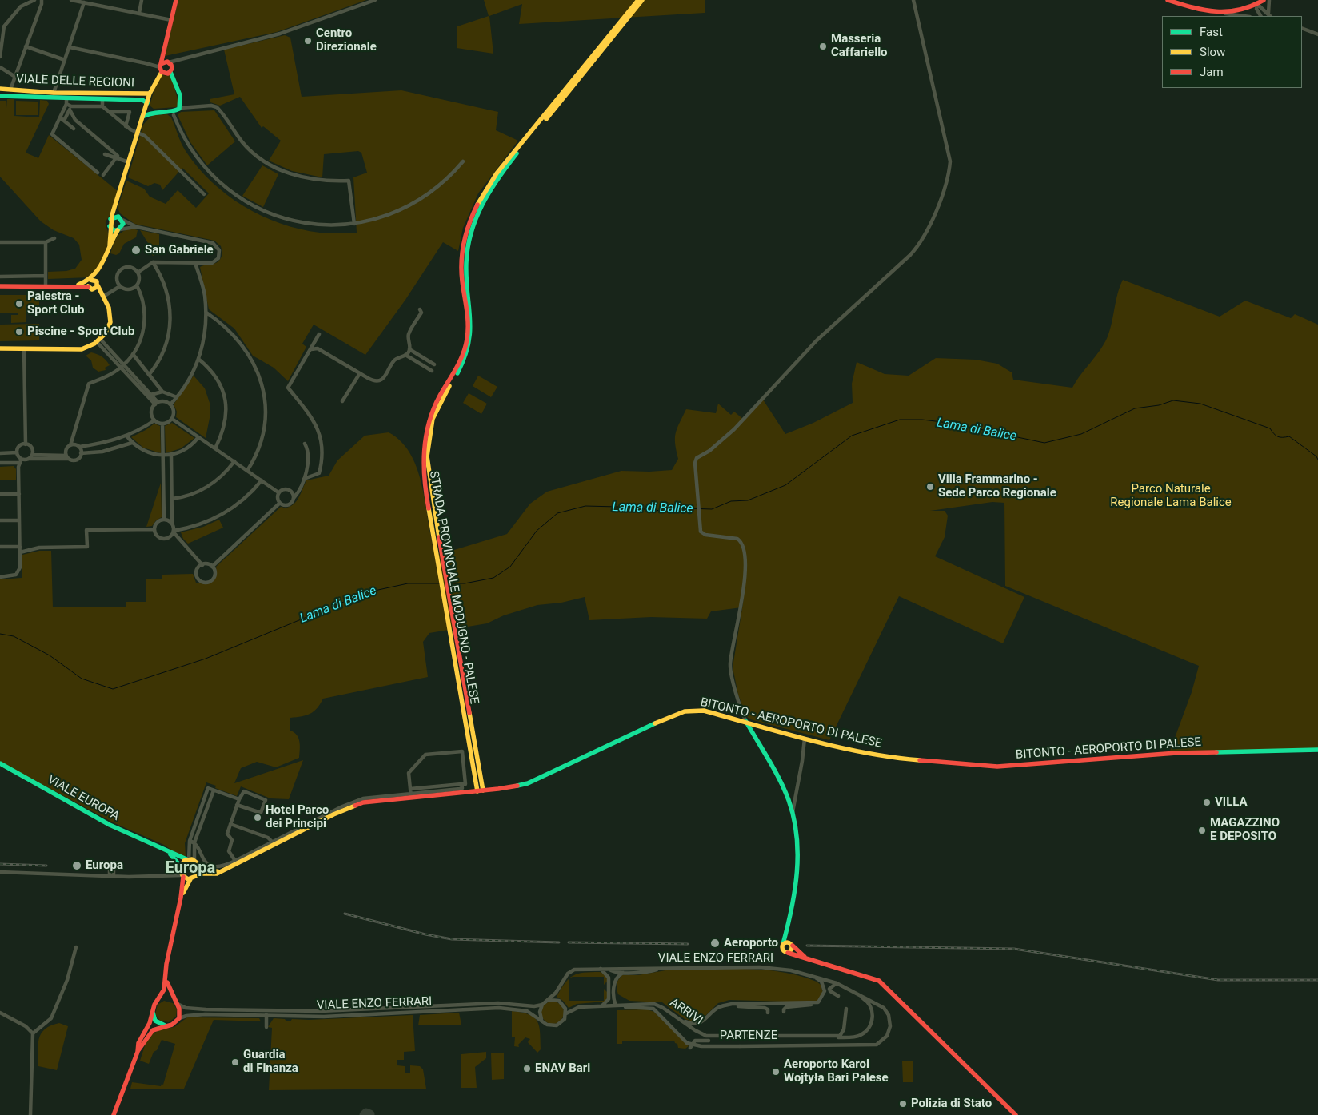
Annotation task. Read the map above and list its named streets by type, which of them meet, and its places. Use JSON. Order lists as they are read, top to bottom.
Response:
{
  "streets": {
    "main road": [
      "VIALE DELLE REGIONI",
      "STRADA PROVINCIALE MODUGNO - PALESE",
      "BITONTO - AEROPORTO DI PALESE",
      "VIALE EUROPA"
    ],
    "street": ["VIALE ENZO FERRARI", "ARRIVI", "PARTENZE"]
  },
  "crossings": [
    ["STRADA PROVINCIALE MODUGNO - PALESE", "BITONTO - AEROPORTO DI PALESE"],
    ["BITONTO - AEROPORTO DI PALESE", "VIALE EUROPA"],
    ["VIALE ENZO FERRARI", "PARTENZE"],
    ["ARRIVI", "PARTENZE"]
  ],
  "districts": ["Europa"],
  "water": ["Lama di Balice"],
  "parks": ["Parco Naturale Regionale Lama Balice"],
  "places": [
    "Centro Direzionale",
    "Masseria Caffariello",
    "San Gabriele",
    "Palestra - Sport Club",
    "Piscine - Sport Club",
    "Villa Frammarino - Sede Parco Regionale",
    "VILLA",
    "Hotel Parco dei Principi",
    "MAGAZZINO E DEPOSITO",
    "Europa",
    "Aeroporto",
    "Guardia di Finanza",
    "ENAV Bari",
    "Aeroporto Karol Wojtyła Bari Palese",
    "Polizia di Stato"
  ],
  "legend": ["Fast", "Slow", "Jam"]
}
